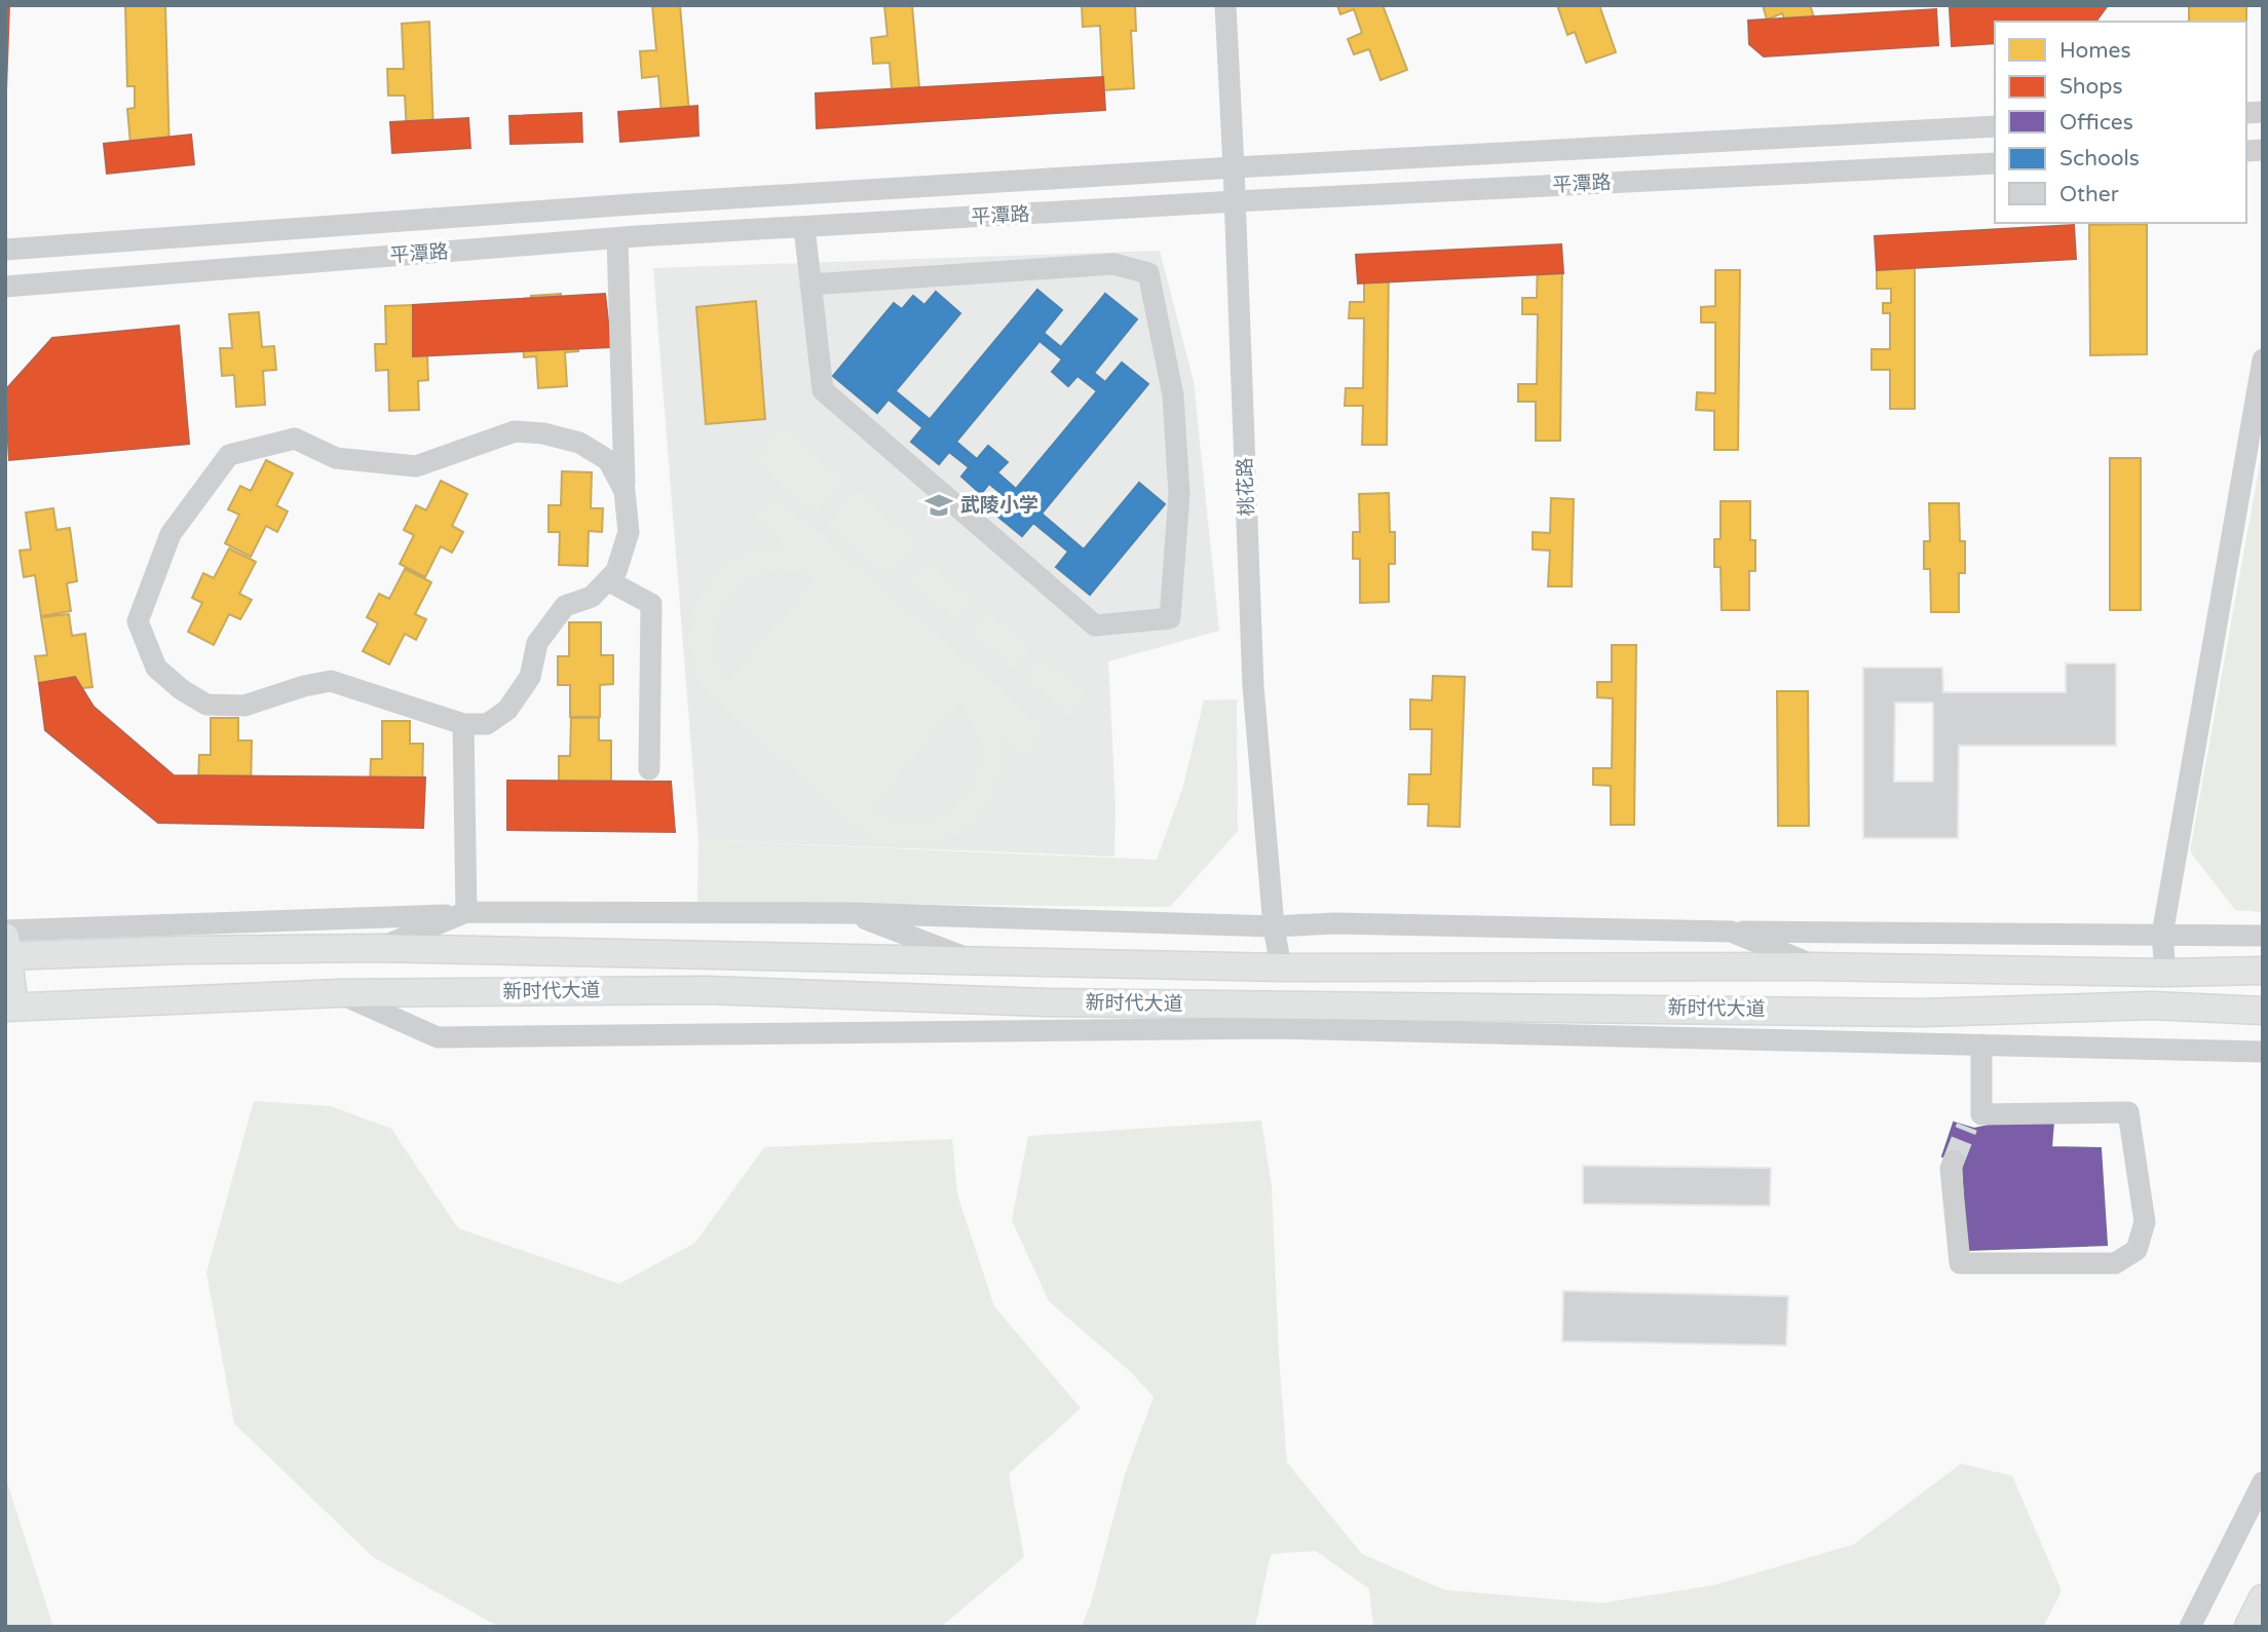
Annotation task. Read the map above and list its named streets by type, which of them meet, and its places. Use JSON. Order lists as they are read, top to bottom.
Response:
{
  "streets": {
    "main road": ["新时代大道"],
    "street": ["平潭路", "桃花路"]
  },
  "crossings": [
    ["平潭路", "桃花路"],
    ["桃花路", "新时代大道"]
  ],
  "places": {
    "school or university": ["武陵小学"]
  },
  "legend": [
    "Homes",
    "Shops",
    "Offices",
    "Schools",
    "Other"
  ]
}
